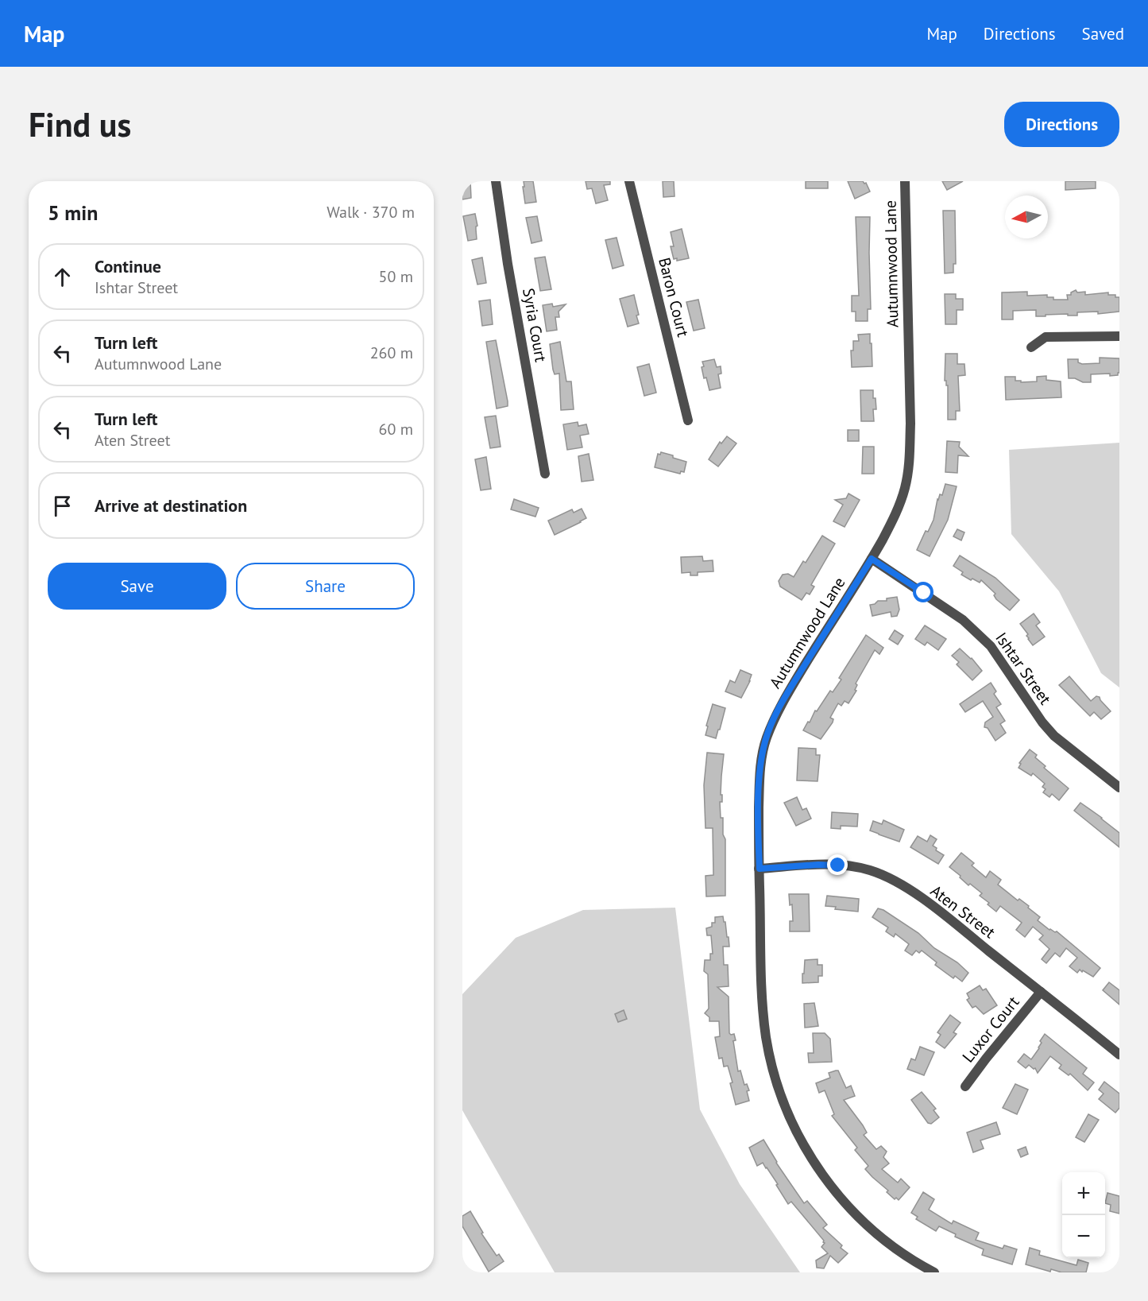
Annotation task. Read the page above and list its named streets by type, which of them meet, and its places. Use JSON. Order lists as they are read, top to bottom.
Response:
{
  "streets": {
    "street": [
      "Autumnwood Lane",
      "Baron Court",
      "Syria Court",
      "Ishtar Street",
      "Aten Street",
      "Luxor Court"
    ]
  },
  "crossings": [
    ["Autumnwood Lane", "Ishtar Street"],
    ["Autumnwood Lane", "Aten Street"],
    ["Aten Street", "Luxor Court"]
  ],
  "north": "left",
  "page": {
    "header": "Map",
    "nav": ["Map", "Directions", "Saved"],
    "buttons": [
      "Directions",
      ["Save", "Share"]
    ],
    "title": "Find us",
    "heading": ["5 min", "Walk · 370 m"],
    "list": [
      ["Continue", "Ishtar Street", "50 m"],
      ["Turn left", "Autumnwood Lane", "260 m"],
      ["Turn left", "Aten Street", "60 m"],
      "Arrive at destination"
    ],
    "map_buttons": ["+", "−"]
  }
}
